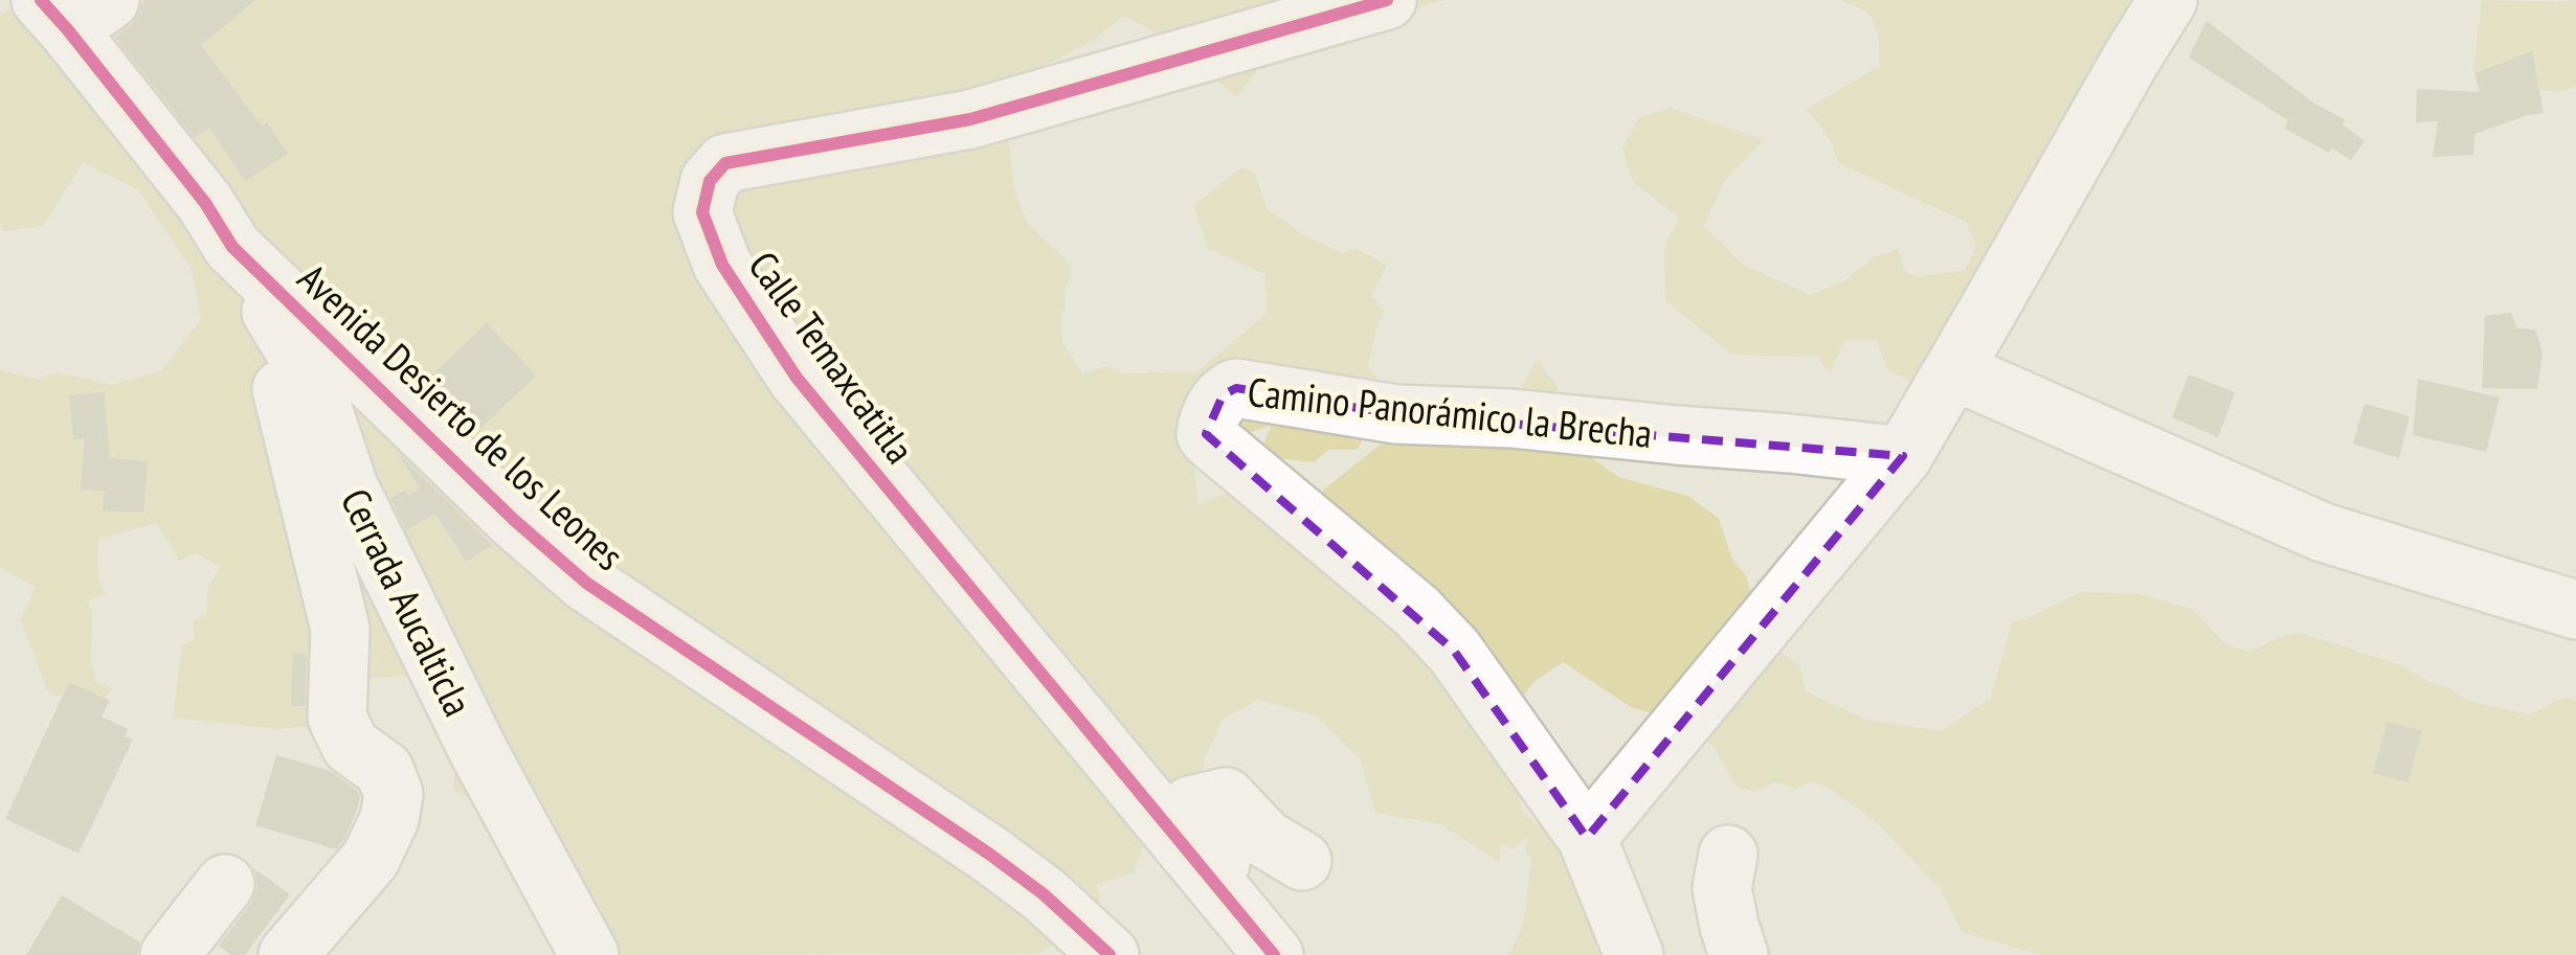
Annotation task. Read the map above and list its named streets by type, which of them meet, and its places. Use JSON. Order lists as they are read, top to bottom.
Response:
{
  "streets": {
    "street": [
      "Calle Temaxcatitla",
      "Camino Panorámico la Brecha",
      "Avenida Desierto de los Leones",
      "Cerrada Aucalticla"
    ]
  },
  "crossings": [
    ["Avenida Desierto de los Leones", "Cerrada Aucalticla"]
  ]
}
